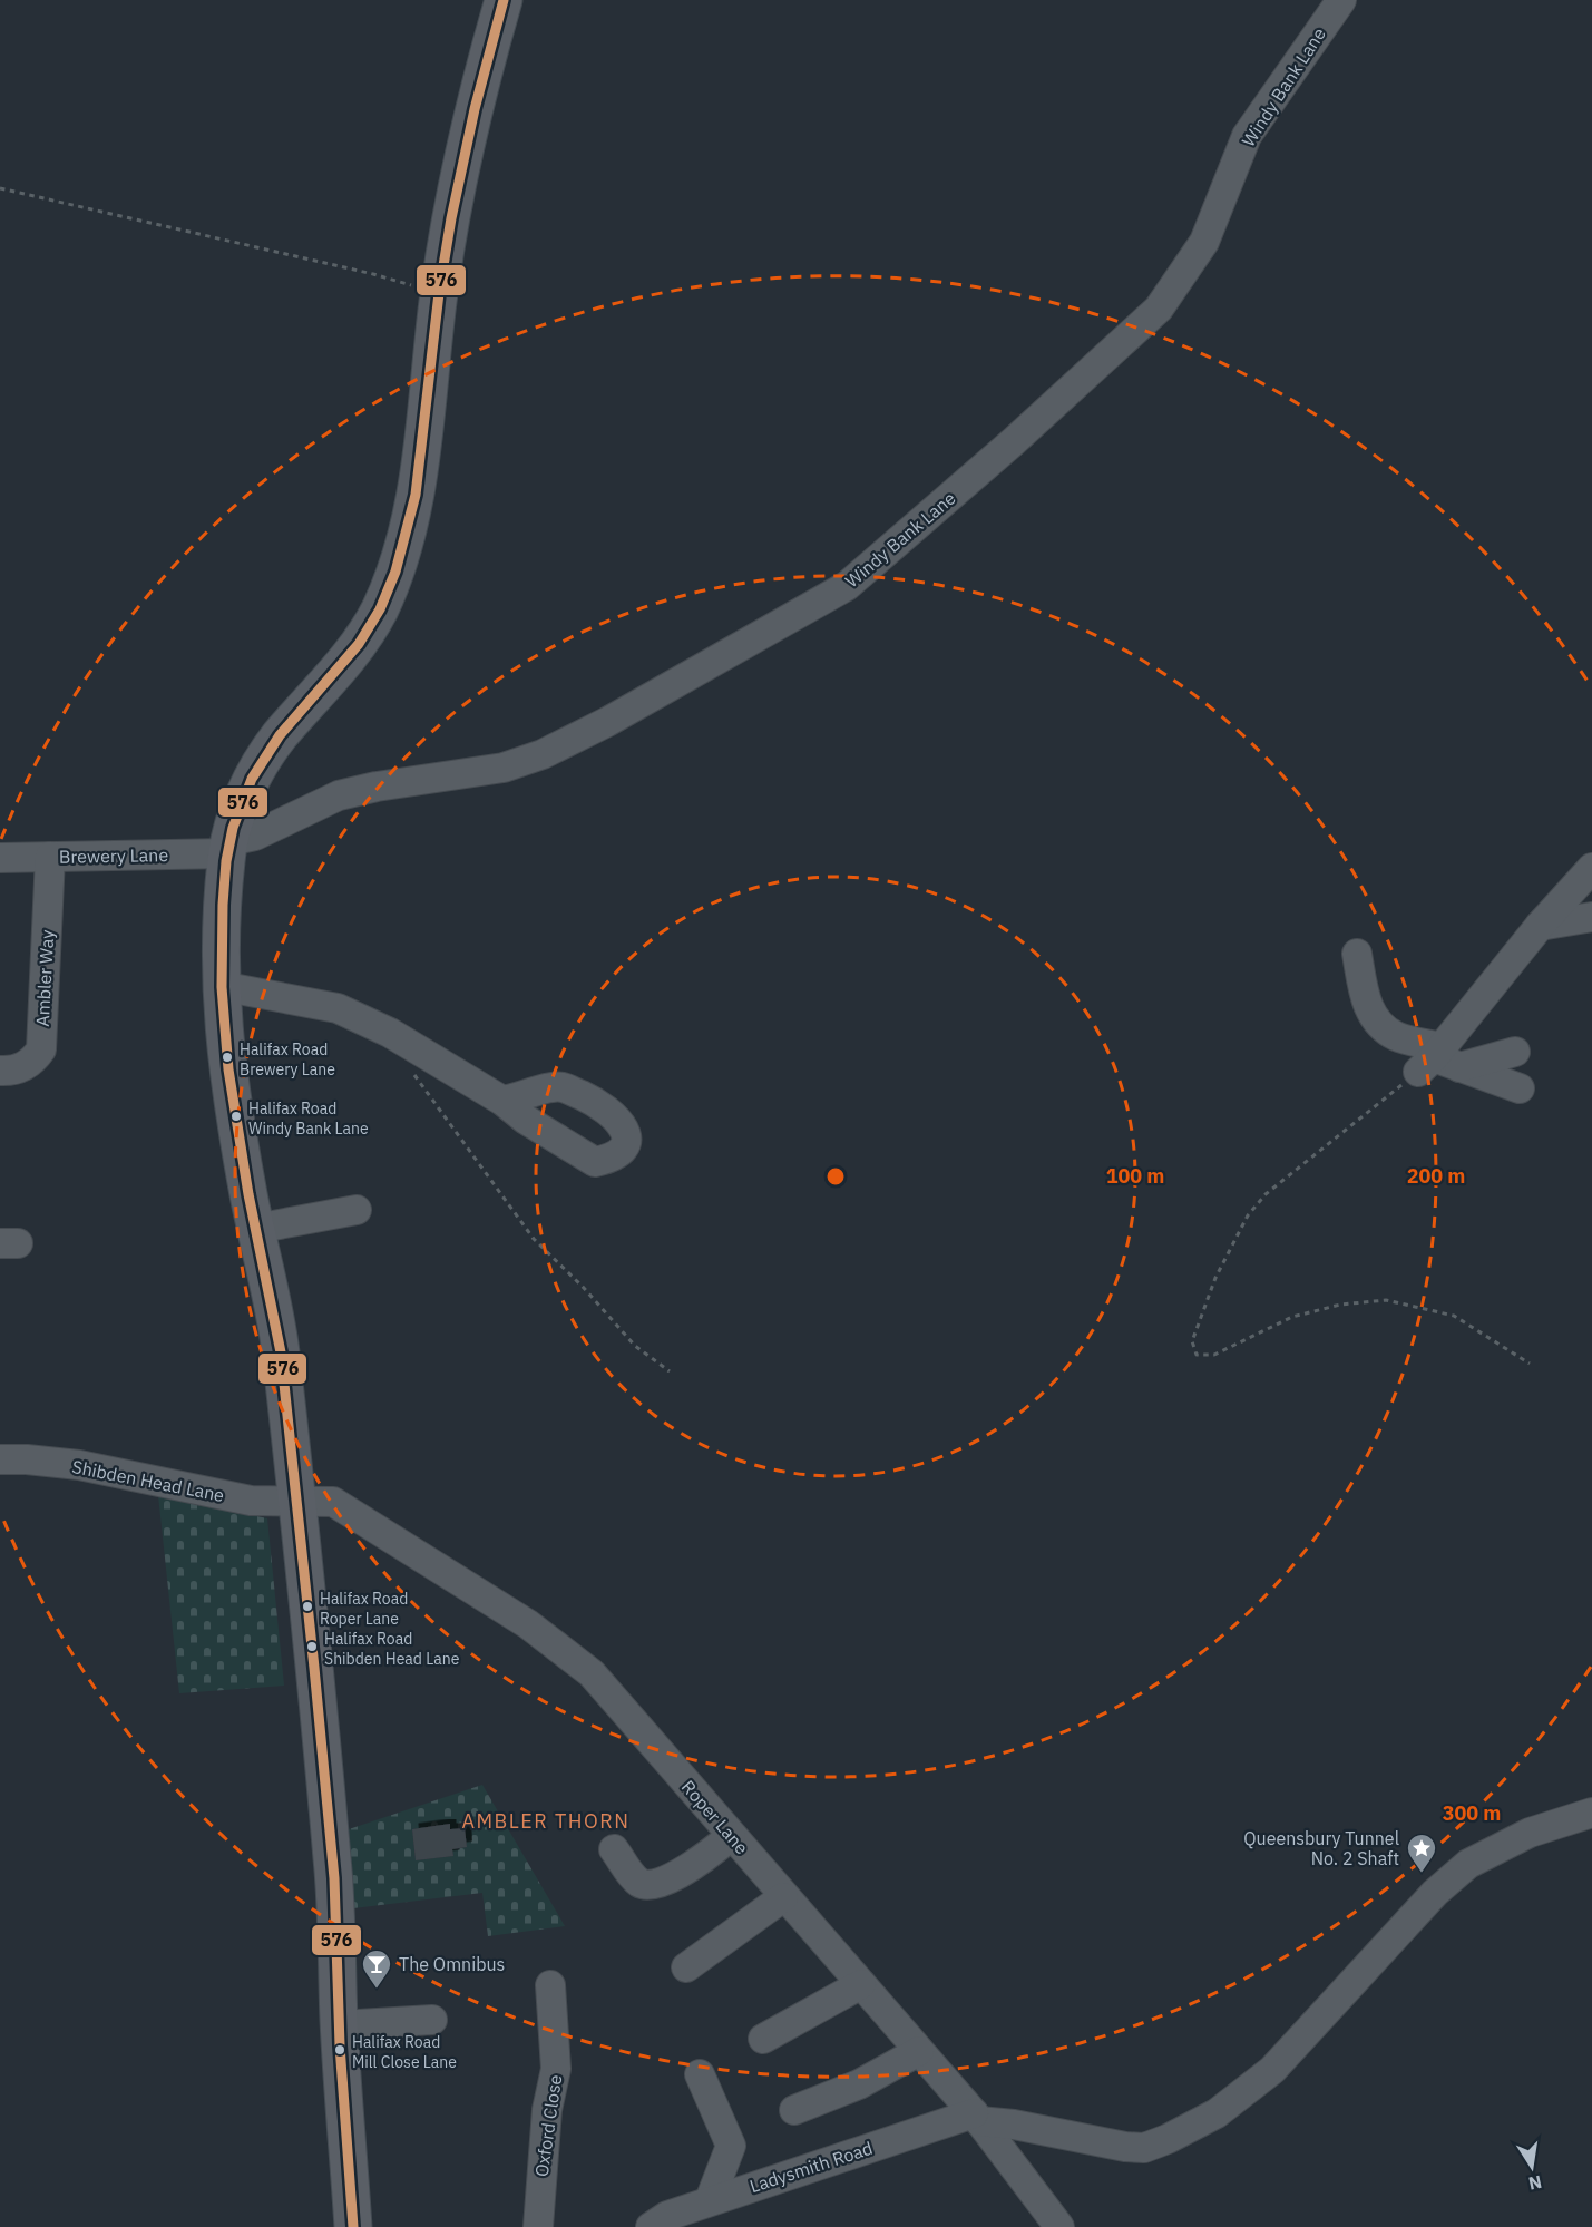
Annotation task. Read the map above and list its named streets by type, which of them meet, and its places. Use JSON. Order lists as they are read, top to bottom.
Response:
{
  "streets": {
    "street": [
      "Windy Bank Lane",
      "Brewery Lane",
      "Ambler Way",
      "Shibden Head Lane",
      "Roper Lane",
      "Oxford Close",
      "Ladysmith Road"
    ]
  },
  "crossings": [
    ["Windy Bank Lane", "Brewery Lane"],
    ["Brewery Lane", "Ambler Way"],
    ["Shibden Head Lane", "Roper Lane"],
    ["Roper Lane", "Ladysmith Road"]
  ],
  "districts": ["AMBLER THORN"],
  "places": {
    "other": [
      "Halifax Road Brewery Lane",
      "Halifax Road Windy Bank Lane",
      "Halifax Road Roper Lane",
      "Halifax Road Shibden Head Lane",
      "Halifax Road Mill Close Lane"
    ],
    "place": ["Queensbury Tunnel No. 2 Shaft"],
    "bar": ["The Omnibus"]
  },
  "lines": ["transit line 576"],
  "north": "bottom",
  "rings": ["100 m", "200 m", "300 m"]
}
